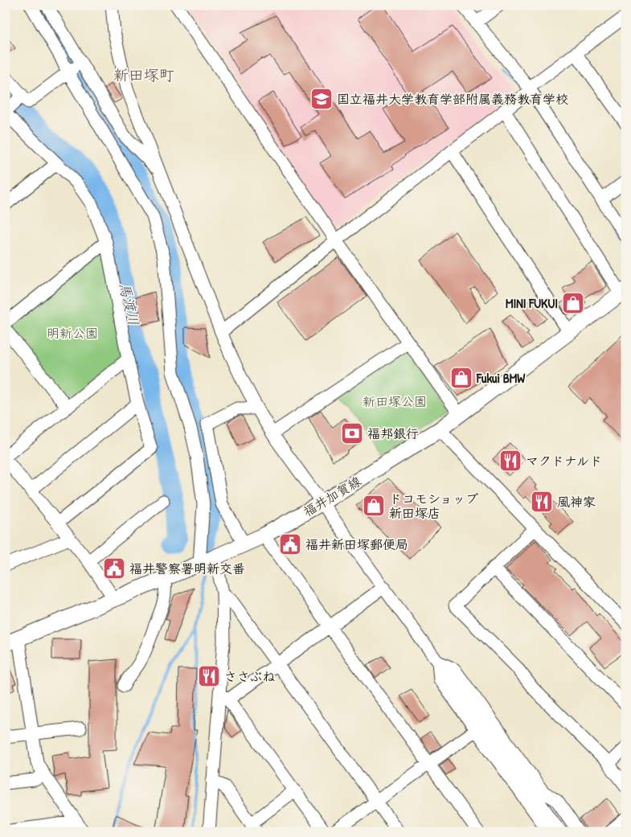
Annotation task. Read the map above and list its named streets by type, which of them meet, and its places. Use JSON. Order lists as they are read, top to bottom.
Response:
{
  "streets": {
    "main road": ["福井加賀線"]
  },
  "districts": ["新田塚町"],
  "water": ["馬渡川"],
  "parks": ["明新公園", "新田塚公園"],
  "places": {
    "school or university": ["国立福井大学教育学部附属義務教育学校"],
    "shop": ["MINI FUKUI", "Fukui BMW", "ドコモショップ 新田塚店"],
    "bank": ["福邦銀行"],
    "restaurant": ["マクドナルド", "風神家", "ささぶね"],
    "public building": ["福井新田塚郵便局", "福井警察署明新交番"]
  }
}
